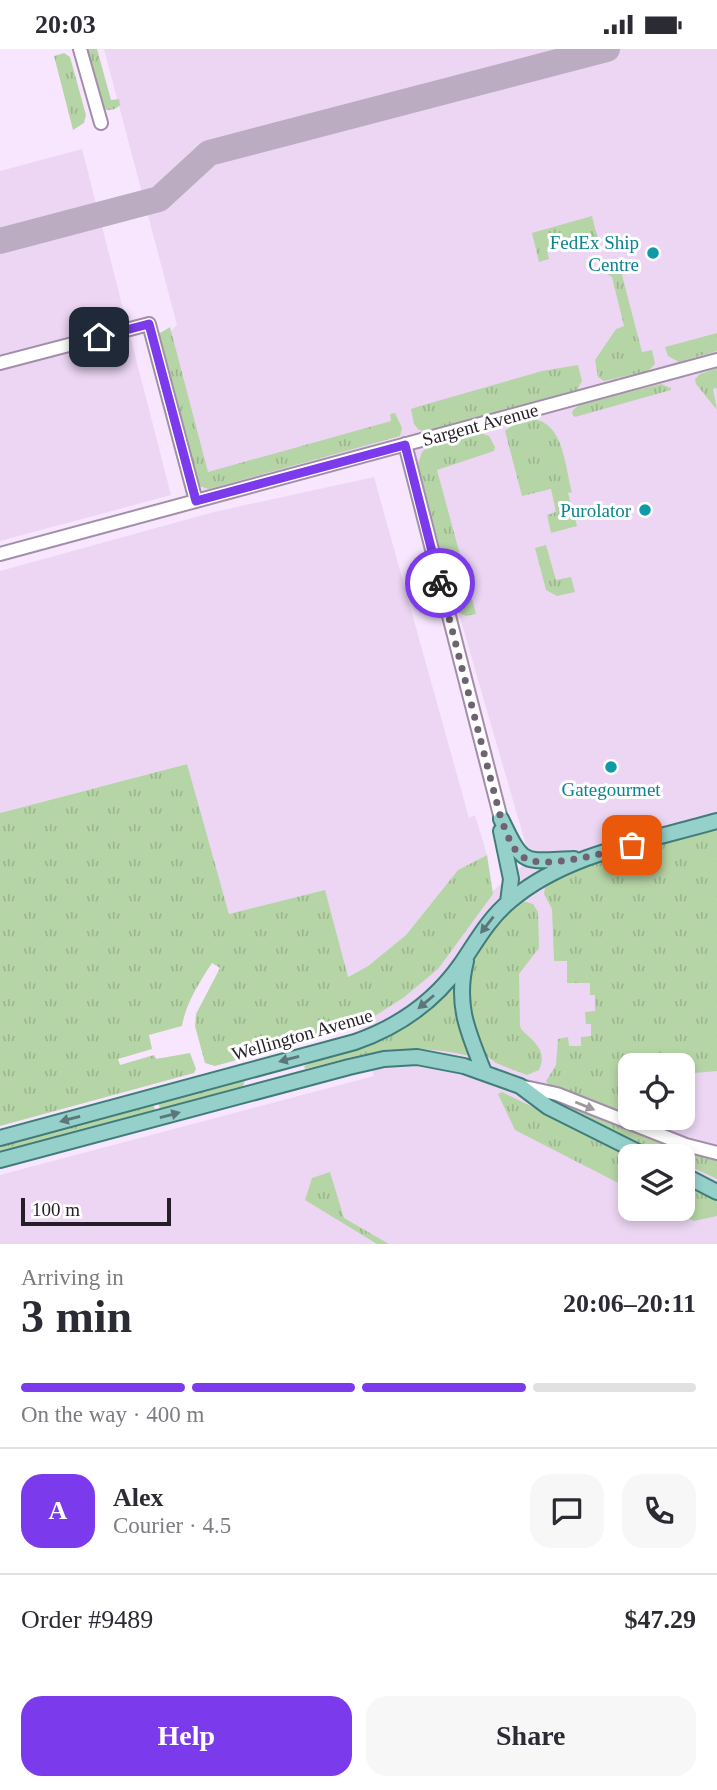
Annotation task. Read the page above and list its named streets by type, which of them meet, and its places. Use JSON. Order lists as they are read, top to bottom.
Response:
{
  "streets": {
    "main road": ["Wellington Avenue"],
    "street": ["Sargent Avenue"]
  },
  "places": ["FedEx Ship Centre", "Purolator", "Gategourmet"],
  "scale_bar": "100 m",
  "page": {
    "status": "20:03",
    "scale": "100 m",
    "heading": ["3 min", "Arriving in", "20:06–20:11"],
    "panel": [
      "Alex",
      "Courier · 4.5",
      "Order #9489",
      "$47.29"
    ],
    "bar": "On the way · 400 m",
    "round": "A",
    "buttons": ["Help", "Share"]
  }
}
